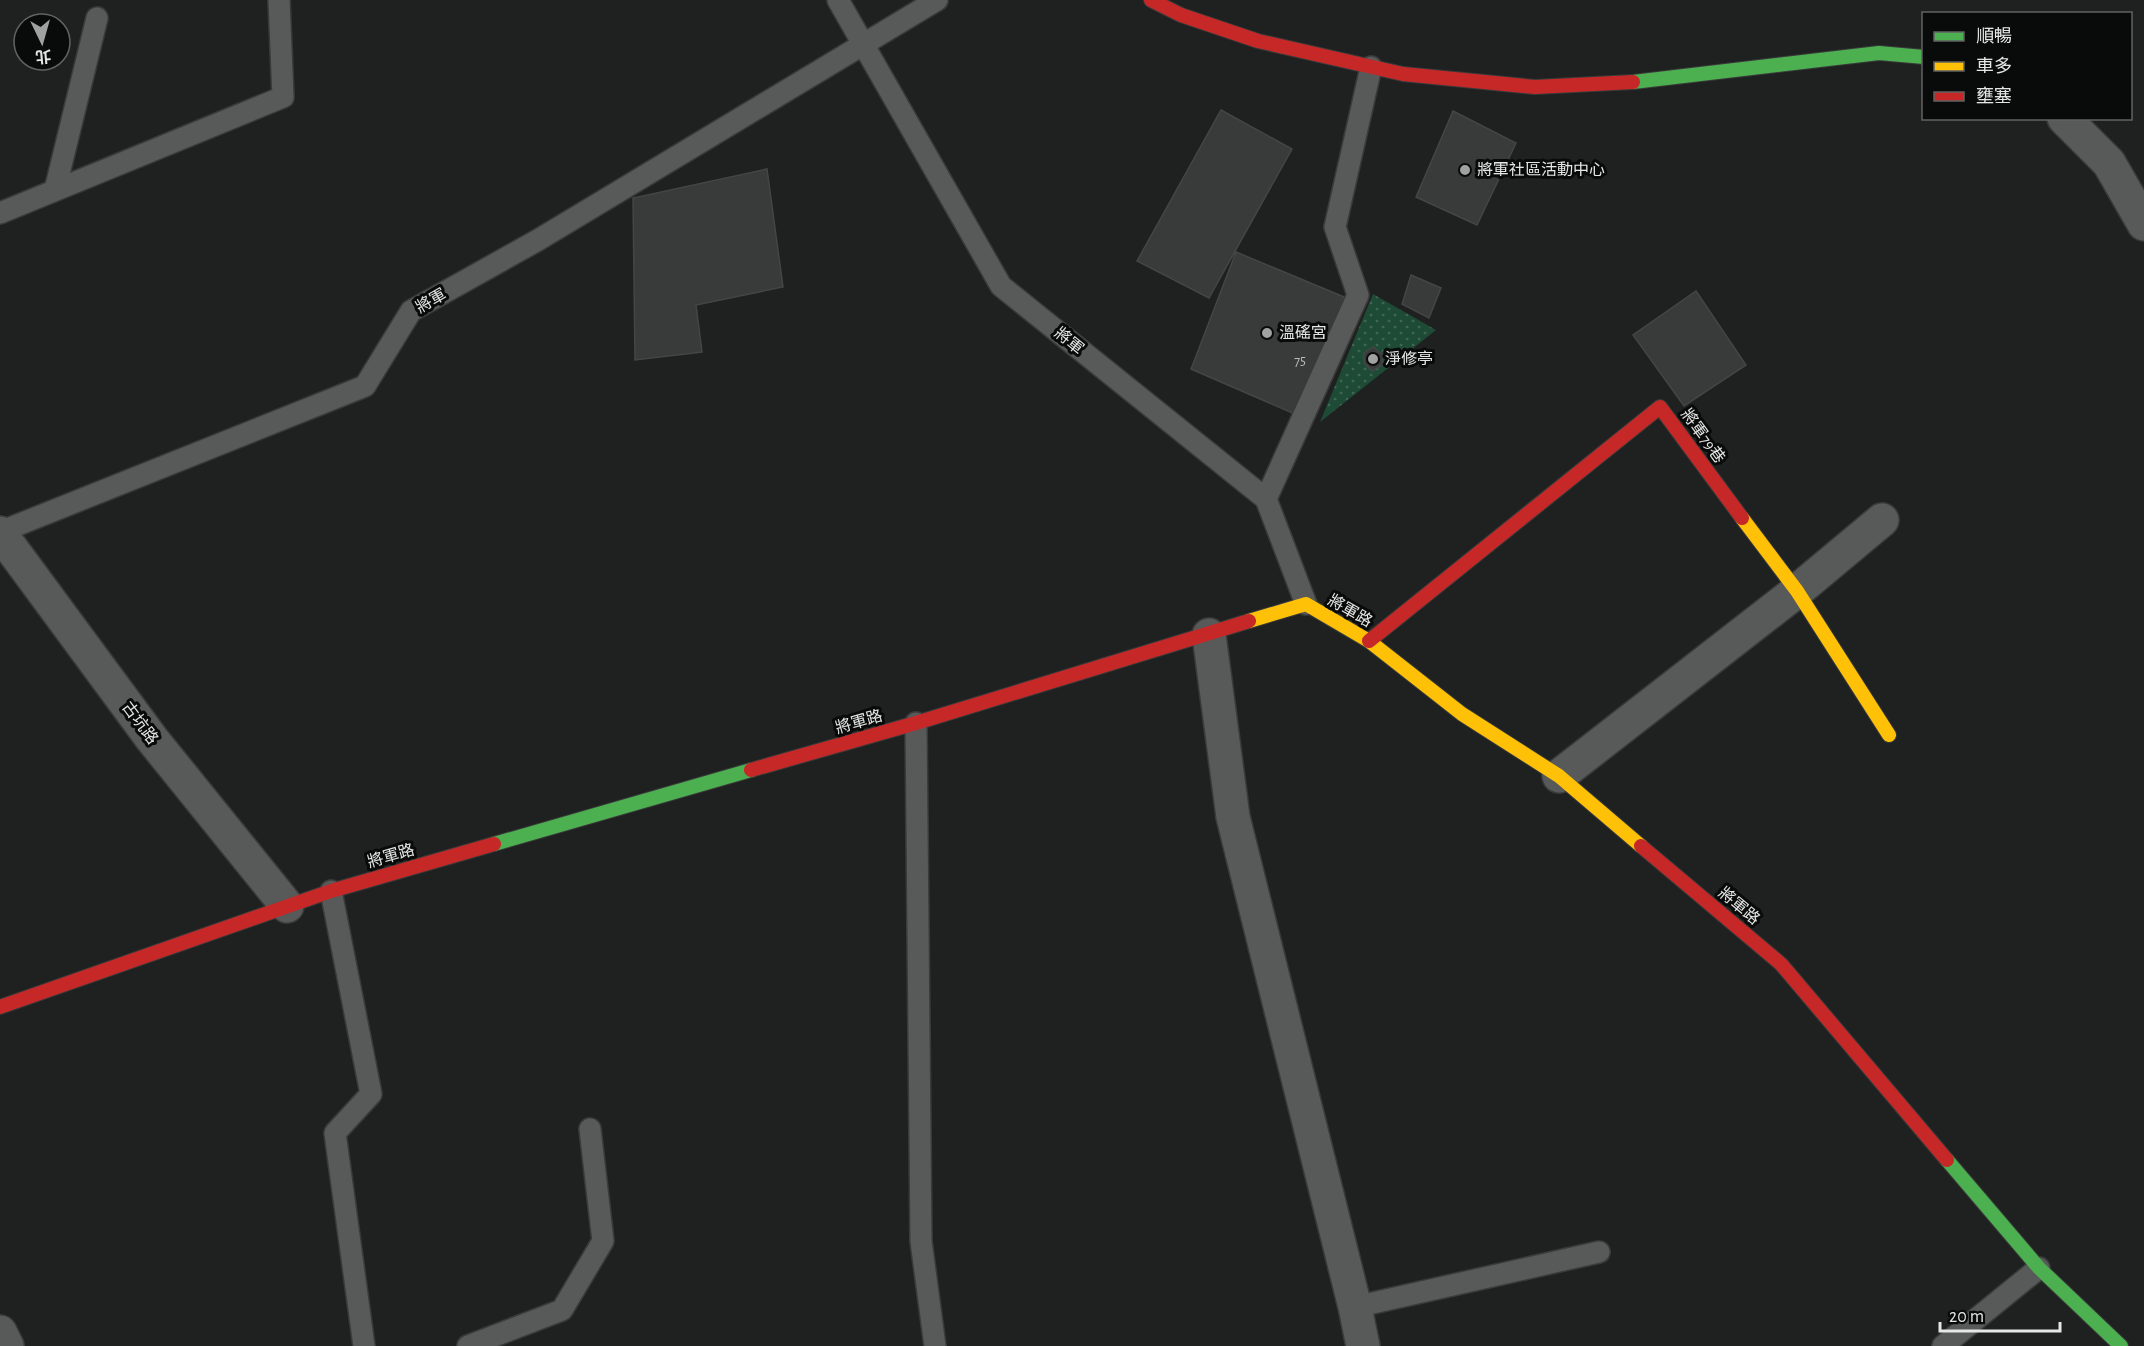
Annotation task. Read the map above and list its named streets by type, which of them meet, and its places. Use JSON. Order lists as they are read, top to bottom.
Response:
{
  "streets": {
    "main road": ["將軍79巷", "將軍路"],
    "street": ["古坑路"],
    "lane": ["將軍"]
  },
  "crossings": [
    ["將軍", "古坑路"],
    ["將軍79巷", "將軍路"],
    ["將軍路", "古坑路"]
  ],
  "places": ["將軍社區活動中心", "溫磘宮", "淨修亭"],
  "house_numbers": ["75"],
  "legend": ["順暢", "車多", "壅塞"],
  "scale_bar": "20 m",
  "north": "bottom"
}
